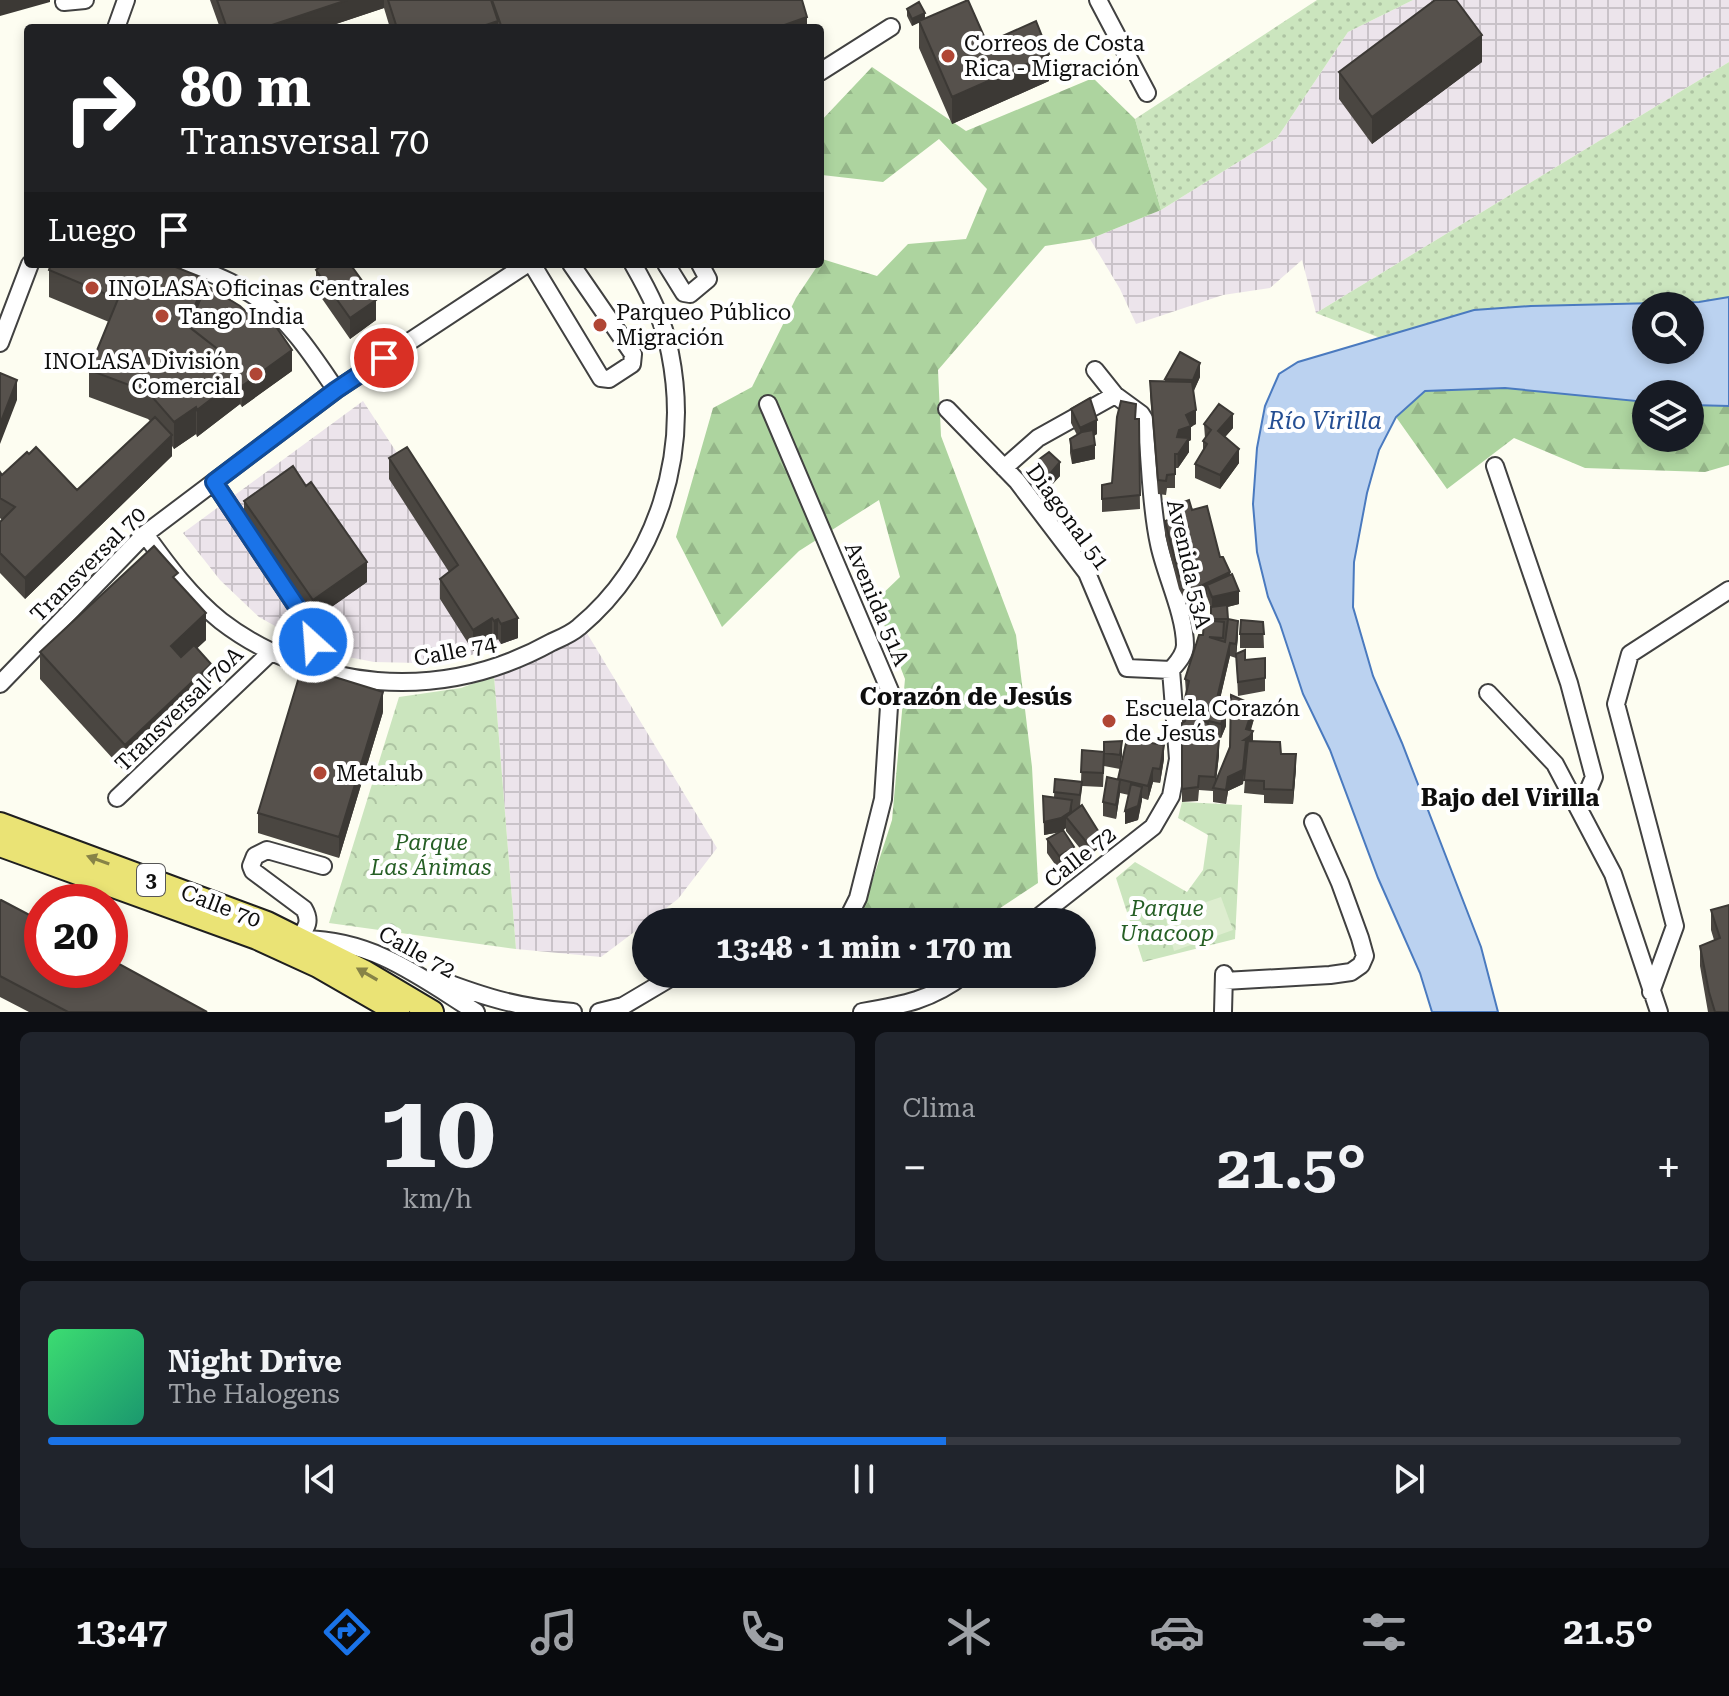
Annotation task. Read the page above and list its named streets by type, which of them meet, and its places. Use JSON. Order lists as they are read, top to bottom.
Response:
{
  "streets": {
    "main road": ["3", "Calle 70"],
    "street": [
      "Diagonal 51",
      "Transversal 70",
      "Avenida 53A",
      "Avenida 51A",
      "Calle 74",
      "Transversal 70A",
      "Calle 72"
    ]
  },
  "crossings": [
    ["Diagonal 51", "Avenida 53A"],
    ["Transversal 70", "Calle 74"],
    ["Avenida 53A", "Calle 72"],
    ["Calle 74", "Transversal 70A"],
    ["Calle 72", "Calle 70"]
  ],
  "districts": ["Corazón de Jesús", "Bajo del Virilla"],
  "water": ["Río Virilla"],
  "parks": ["Parque Las Ánimas", "Parque Unacoop"],
  "places": [
    "Correos de Costa Rica - Migración",
    "INOLASA Oficinas Centrales",
    "Tango India",
    "Parqueo Público Migración",
    "INOLASA División Comercial",
    "Escuela Corazón de Jesús",
    "Metalub"
  ],
  "page": {
    "turn": ["80 m", "Transversal 70"],
    "then": "Luego",
    "limit": "20",
    "trip": "13:48 · 1 min · 170 m",
    "tile": [
      ["10", "km/h"],
      "Clima"
    ],
    "heat": ["−", "21.5°", "+"],
    "song": ["Night Drive", "The Halogens"],
    "tabs": ["13:47", "21.5°"]
  }
}
